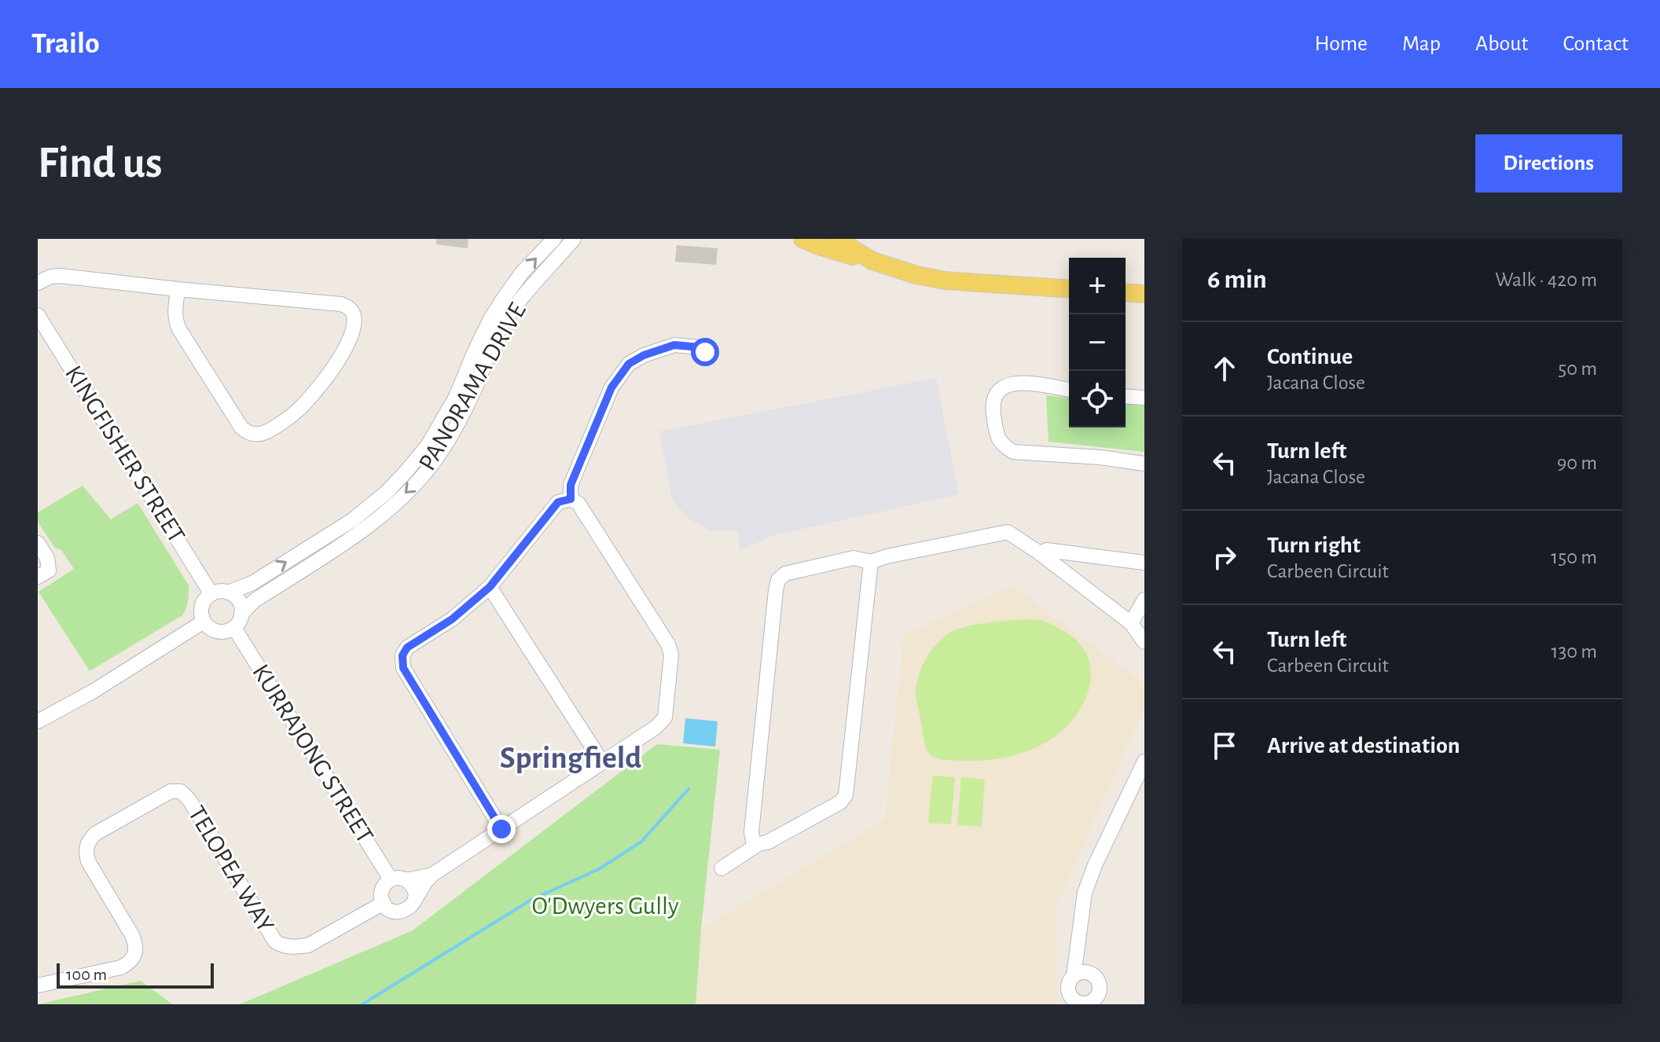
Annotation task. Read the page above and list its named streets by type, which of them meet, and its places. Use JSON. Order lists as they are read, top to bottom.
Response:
{
  "streets": {
    "street": [
      "PANORAMA DRIVE",
      "KINGFISHER STREET",
      "KURRAJONG STREET",
      "TELOPEA WAY"
    ]
  },
  "crossings": [
    ["PANORAMA DRIVE", "KINGFISHER STREET"],
    ["PANORAMA DRIVE", "KURRAJONG STREET"],
    ["KINGFISHER STREET", "KURRAJONG STREET"],
    ["KURRAJONG STREET", "TELOPEA WAY"]
  ],
  "districts": ["Springfield"],
  "parks": ["O'Dwyers Gully"],
  "scale_bar": "100 m",
  "page": {
    "header": "Trailo",
    "nav": [
      "Home",
      "Map",
      "About",
      "Contact"
    ],
    "buttons": "Directions",
    "title": "Find us",
    "heading": ["6 min", "Walk · 420 m"],
    "map_buttons": ["+", "−"],
    "list": [
      ["Continue", "Jacana Close", "50 m"],
      ["Turn left", "Jacana Close", "90 m"],
      ["Turn right", "Carbeen Circuit", "150 m"],
      ["Turn left", "Carbeen Circuit", "130 m"],
      "Arrive at destination"
    ],
    "scale": "100 m"
  }
}
